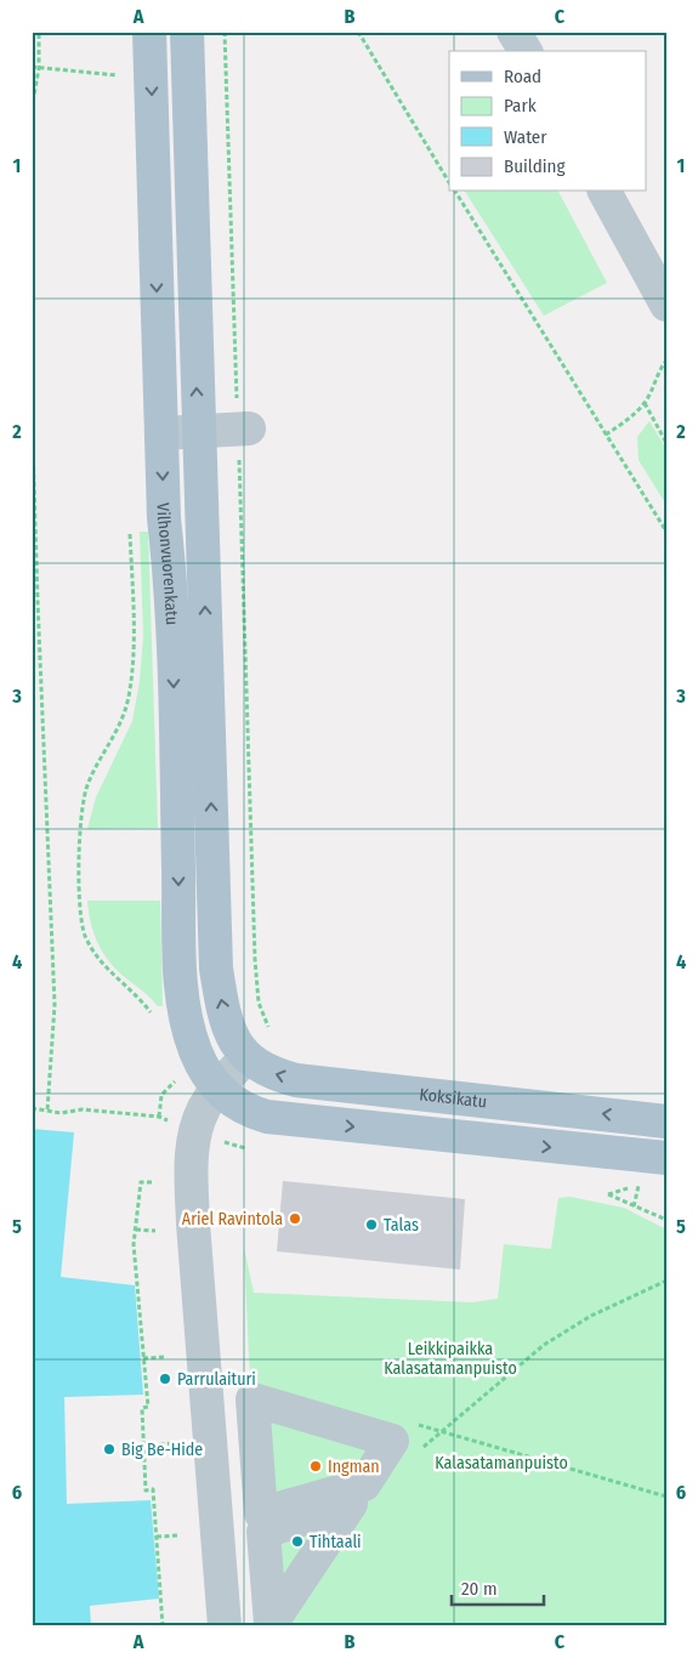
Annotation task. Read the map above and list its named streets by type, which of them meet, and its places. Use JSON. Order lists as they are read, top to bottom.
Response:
{
  "streets": {
    "main road": ["Vilhonvuorenkatu", "Koksikatu"]
  },
  "crossings": [
    ["Vilhonvuorenkatu", "Koksikatu"]
  ],
  "parks": ["Leikkipaikka Kalasatamanpuisto", "Kalasatamanpuisto"],
  "places": [
    "Ariel Ravintola",
    "Talas",
    "Parrulaituri",
    "Big Be-Hide",
    "Ingman",
    "Tihtaali"
  ],
  "legend": [
    "Road",
    "Park",
    "Water",
    "Building"
  ],
  "scale_bar": "20 m",
  "grid": {
    "columns": ["A", "B", "C"],
    "rows": [
      "1",
      "2",
      "3",
      "4",
      "5",
      "6"
    ]
  }
}
